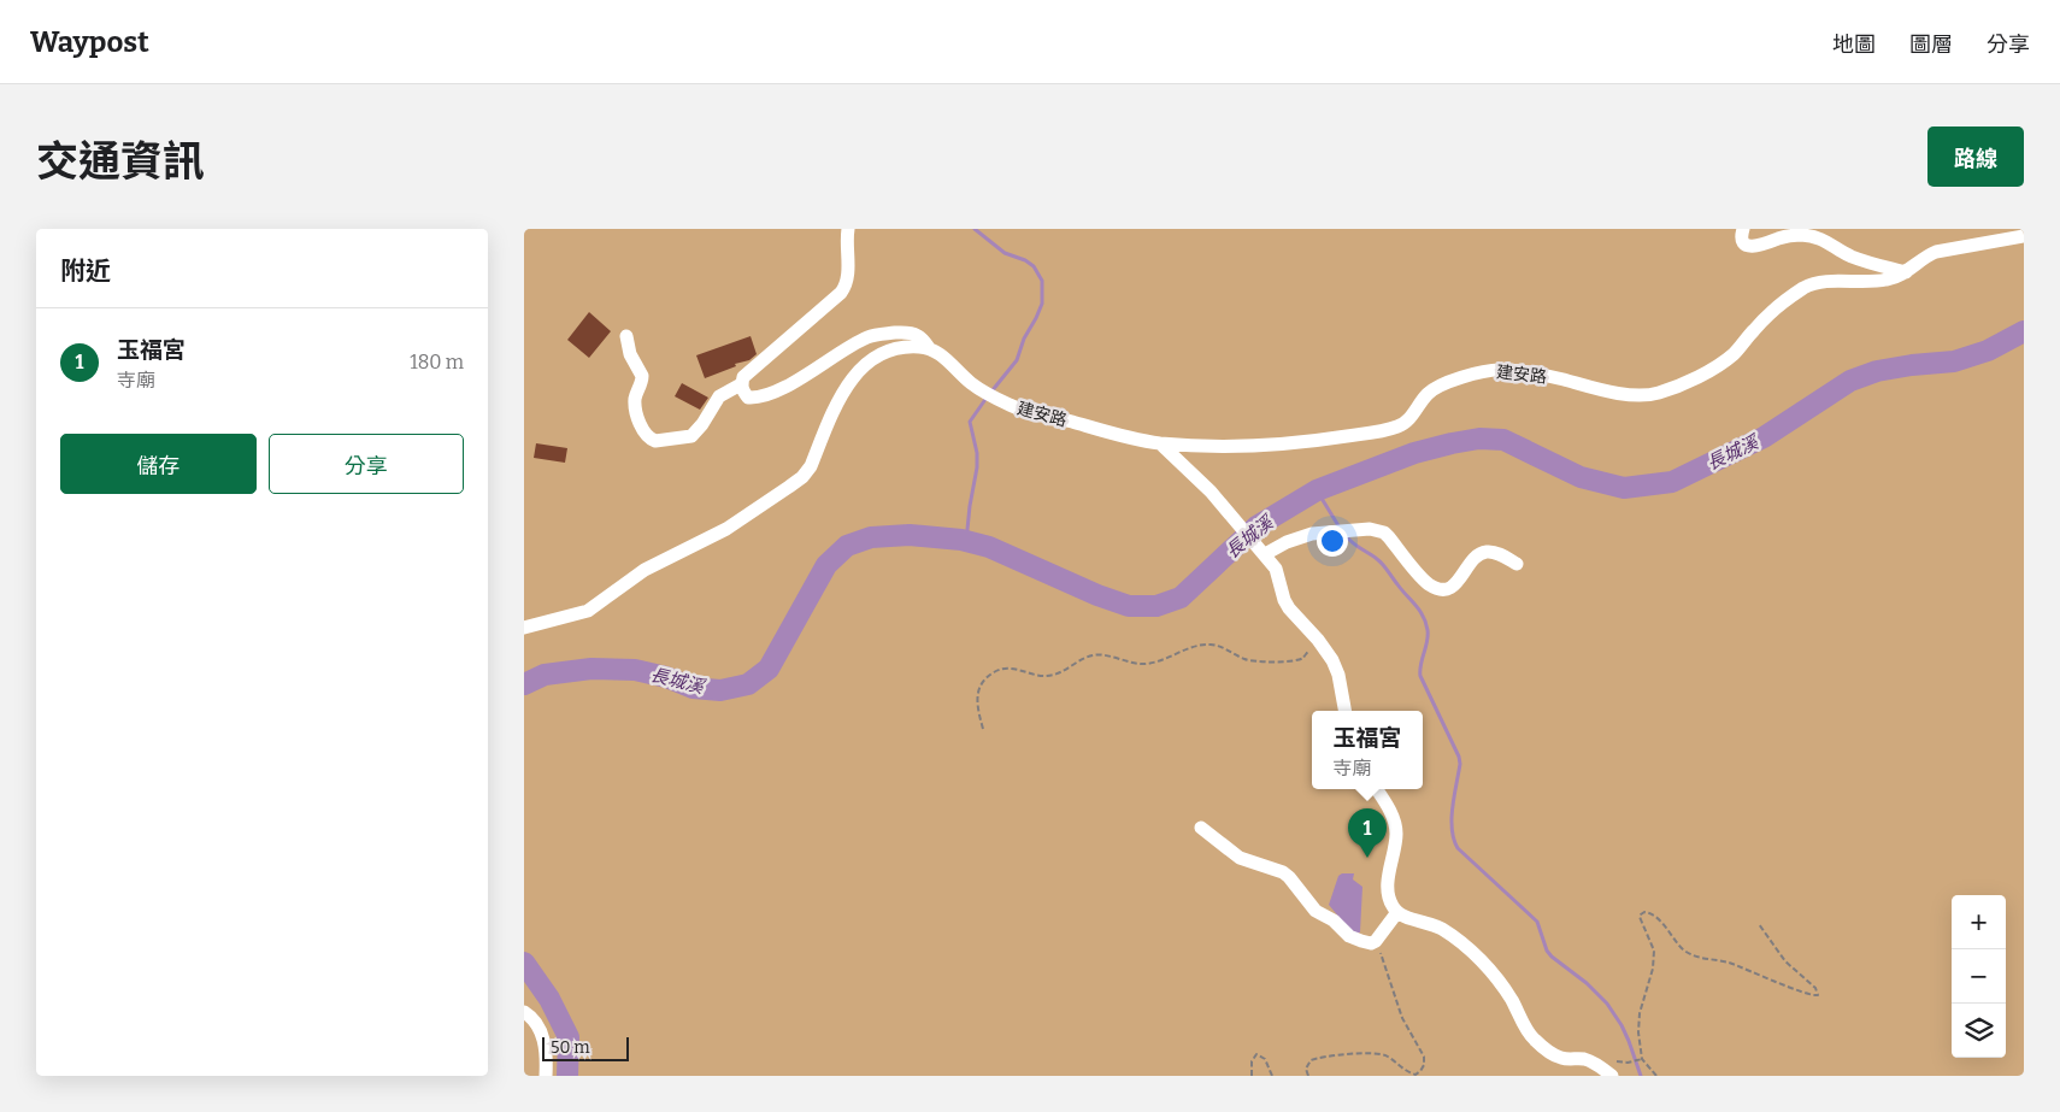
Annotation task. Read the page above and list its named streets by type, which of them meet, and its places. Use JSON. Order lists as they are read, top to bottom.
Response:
{
  "streets": {
    "street": ["建安路"]
  },
  "water": ["長城溪"],
  "scale_bar": "50 m",
  "page": {
    "header": "Waypost",
    "nav": ["地圖", "圖層", "分享"],
    "title": "交通資訊",
    "buttons": [
      "路線",
      ["儲存", "分享"]
    ],
    "heading": "附近",
    "list": [
      {
        "mark": "1",
        "name": "玉福宮",
        "note": "寺廟",
        "value": "180 m"
      }
    ],
    "popup": ["玉福宮", "寺廟"],
    "pins": "1",
    "map_buttons": ["+", "−"],
    "scale": "50 m"
  }
}
